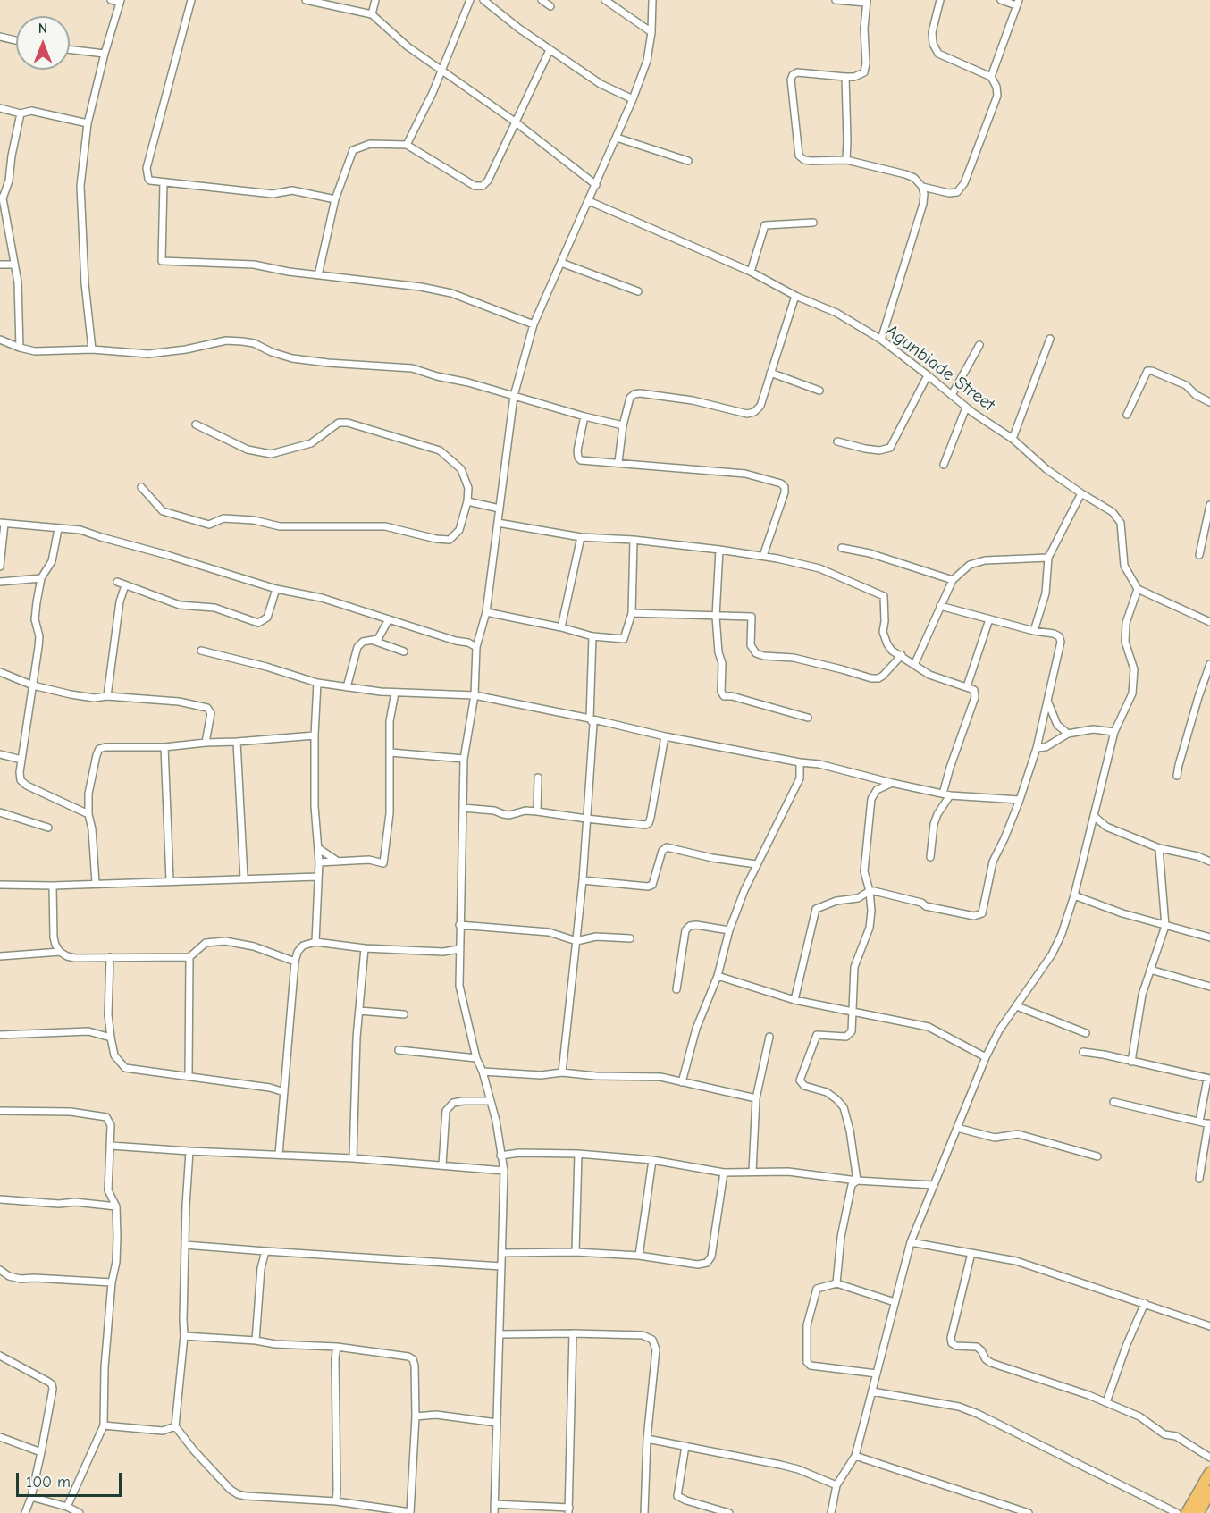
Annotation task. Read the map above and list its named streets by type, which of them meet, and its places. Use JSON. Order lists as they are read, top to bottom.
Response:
{
  "streets": {
    "street": ["Agunbiade Street"]
  },
  "scale_bar": "100 m",
  "north": "top"
}
